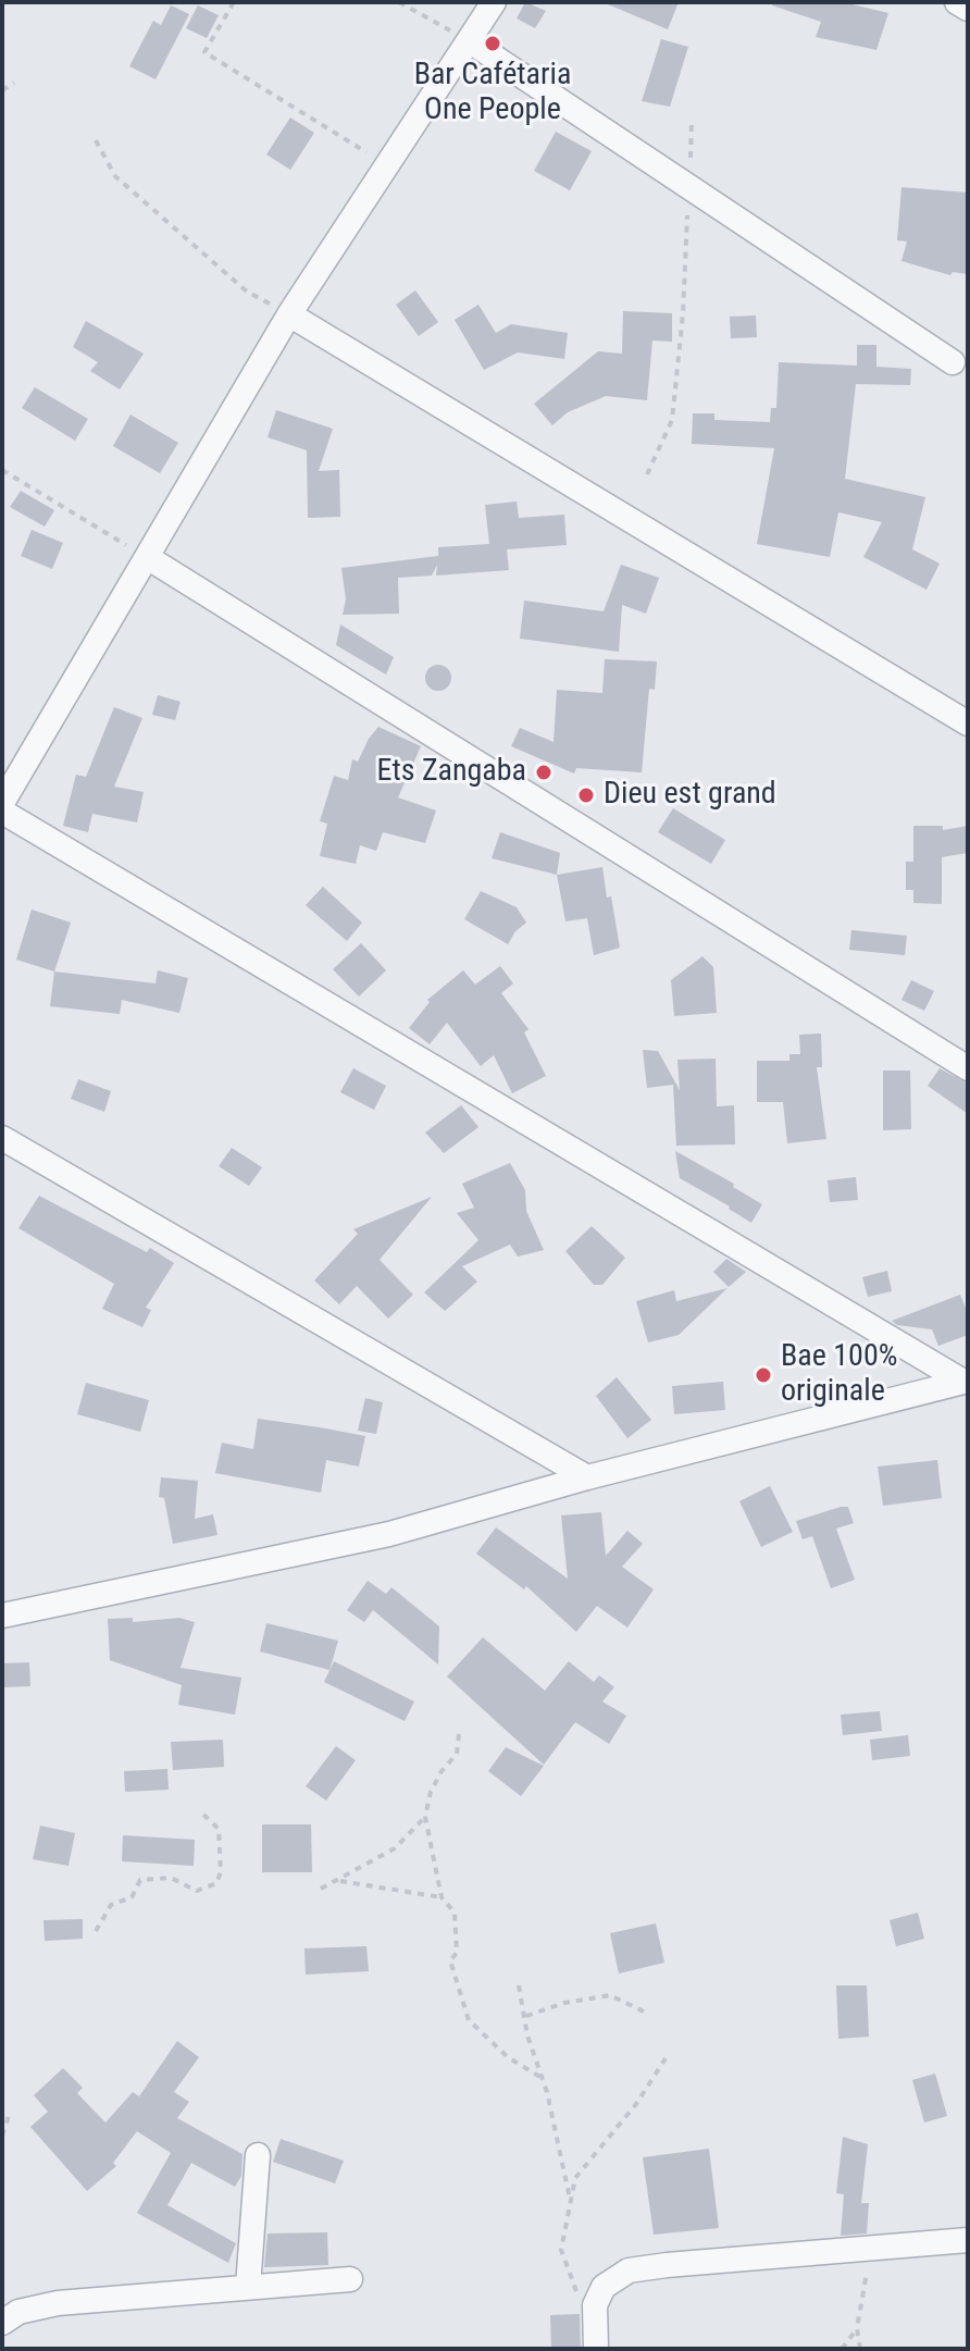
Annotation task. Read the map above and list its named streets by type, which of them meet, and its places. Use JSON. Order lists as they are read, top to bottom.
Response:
{
  "places": [
    "Bar Cafétaria One People",
    "Ets Zangaba",
    "Dieu est grand",
    "Bae 100% originale"
  ]
}
